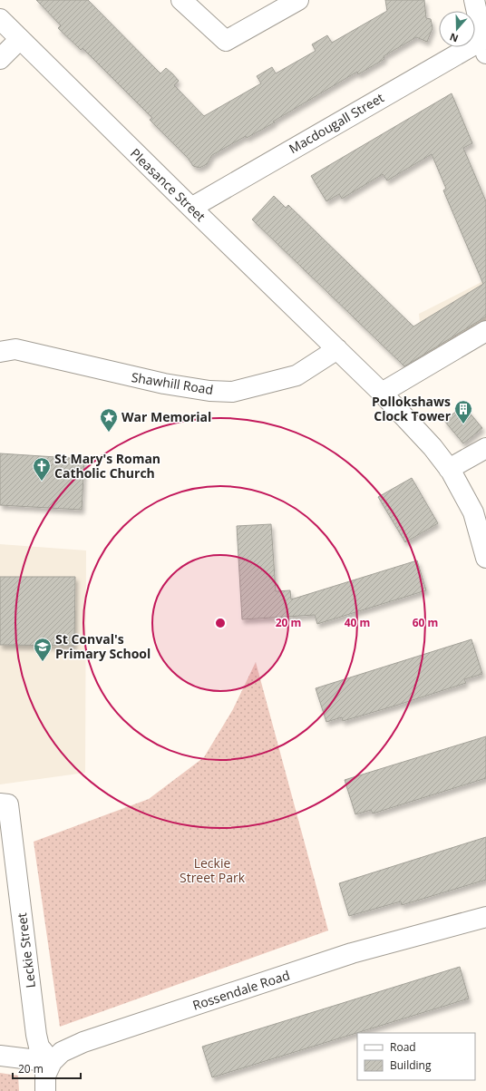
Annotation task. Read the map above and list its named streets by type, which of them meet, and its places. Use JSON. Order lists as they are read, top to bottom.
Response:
{
  "streets": {
    "street": [
      "Macdougall Street",
      "Pleasance Street",
      "Shawhill Road",
      "Leckie Street",
      "Rossendale Road"
    ]
  },
  "crossings": [
    ["Macdougall Street", "Pleasance Street"],
    ["Pleasance Street", "Shawhill Road"],
    ["Leckie Street", "Rossendale Road"]
  ],
  "parks": ["Leckie Street Park"],
  "places": {
    "building": ["Pollokshaws Clock Tower"],
    "place": ["War Memorial"],
    "church": ["St Mary's Roman Catholic Church"],
    "school or university": ["St Conval's Primary School"]
  },
  "legend": ["Road", "Building"],
  "scale_bar": "20 m",
  "north": "bottom",
  "rings": ["20 m", "40 m", "60 m"]
}
